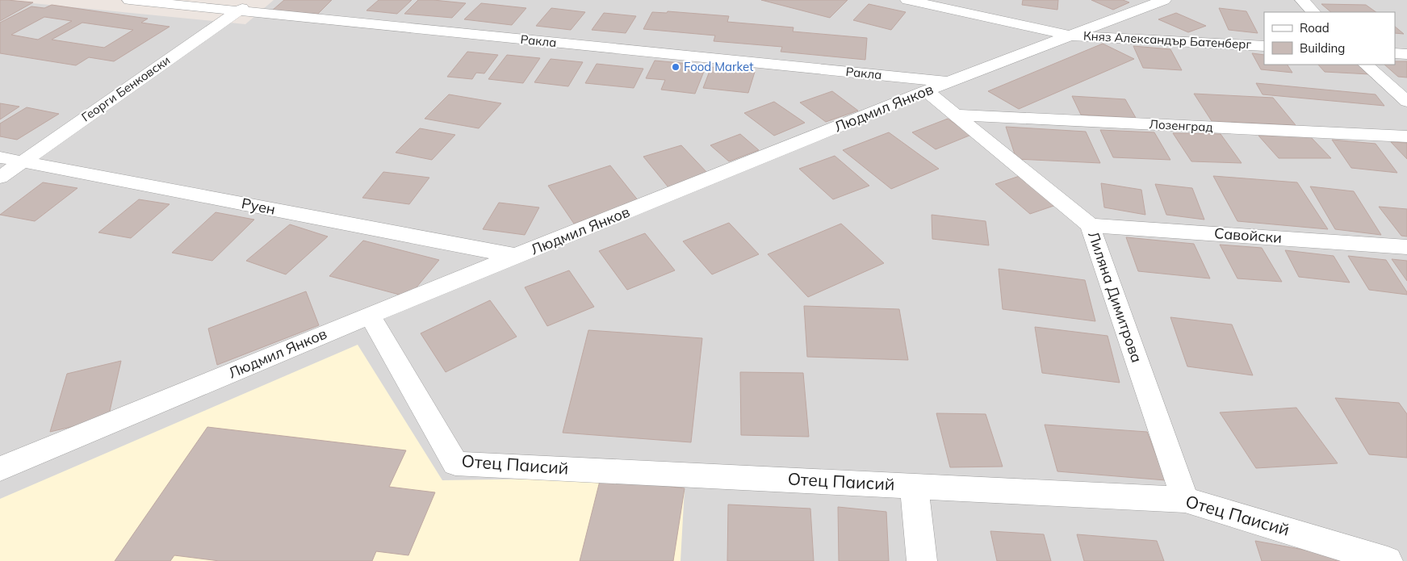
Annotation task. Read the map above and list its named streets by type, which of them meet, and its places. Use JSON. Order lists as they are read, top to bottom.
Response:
{
  "streets": {
    "street": [
      "Княз Александър Батенберг",
      "Ракла",
      "Георги Бенковски",
      "Людмил Янков",
      "Лозенград",
      "Руен",
      "Савойски",
      "Лиляна Димитрова",
      "Отец Паисий"
    ]
  },
  "crossings": [
    ["Княз Александър Батенберг", "Людмил Янков"],
    ["Ракла", "Георги Бенковски"],
    ["Ракла", "Людмил Янков"],
    ["Георги Бенковски", "Руен"],
    ["Людмил Янков", "Руен"],
    ["Людмил Янков", "Лиляна Димитрова"],
    ["Людмил Янков", "Отец Паисий"],
    ["Лозенград", "Лиляна Димитрова"],
    ["Савойски", "Лиляна Димитрова"],
    ["Лиляна Димитрова", "Отец Паисий"]
  ],
  "places": ["Food Market"],
  "legend": ["Road", "Building"]
}
